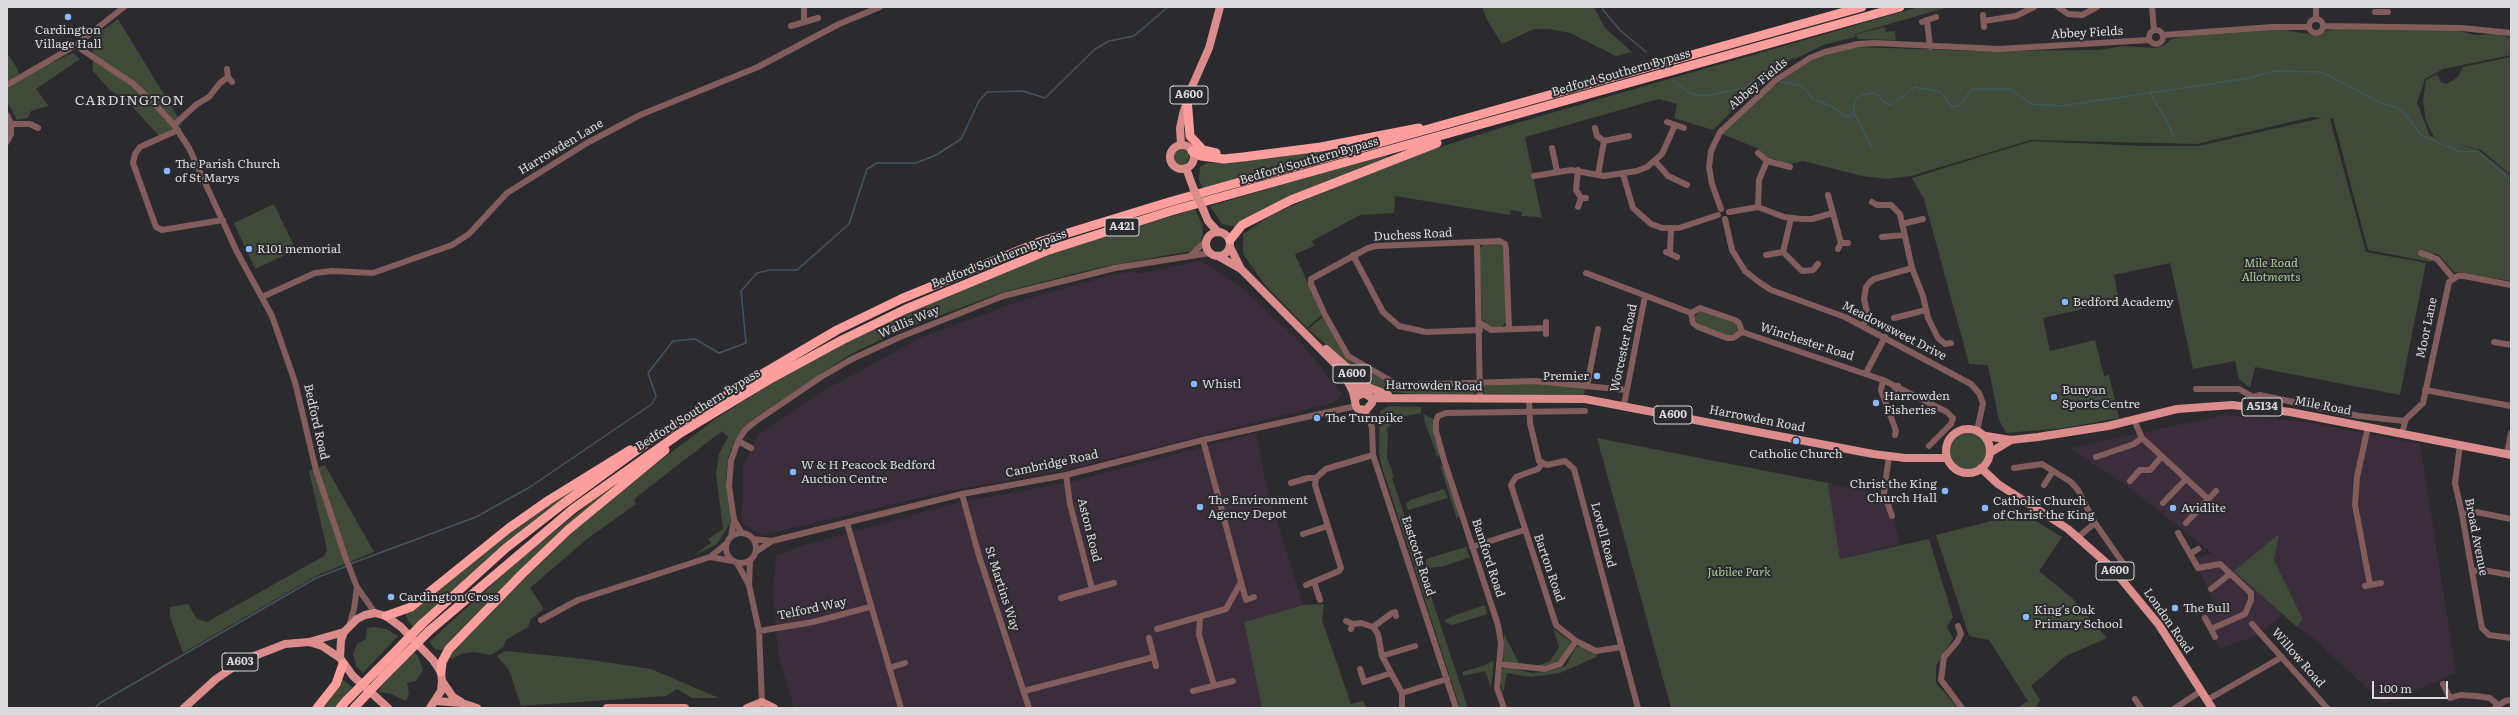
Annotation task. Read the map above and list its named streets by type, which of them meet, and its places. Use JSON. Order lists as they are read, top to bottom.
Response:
{
  "streets": {
    "highway": ["Bedford Southern Bypass", "A421"],
    "main road": [
      "A600",
      "Harrowden Road",
      "Mile Road",
      "A5134",
      "London Road",
      "A603"
    ],
    "street": [
      "Abbey Fields",
      "Harrowden Lane",
      "Duchess Road",
      "Wallis Way",
      "Moor Lane",
      "Meadowsweet Drive",
      "Winchester Road",
      "Worcester Road",
      "Bedford Road",
      "Cambridge Road",
      "Aston Road",
      "Lovell Road",
      "Broad Avenue",
      "Eastcotts Road",
      "Bamford Road",
      "Barton Road",
      "St Martins Way",
      "Telford Way",
      "Willow Road"
    ]
  },
  "crossings": [
    ["Bedford Southern Bypass", "A421"],
    ["A600", "A421"],
    ["A600", "Wallis Way"],
    ["A600", "Harrowden Road"],
    ["A600", "Cambridge Road"],
    ["A600", "Eastcotts Road"],
    ["Harrowden Lane", "Bedford Road"],
    ["A421", "Wallis Way"],
    ["Duchess Road", "Harrowden Road"],
    ["Wallis Way", "Cambridge Road"],
    ["Moor Lane", "Mile Road"],
    ["Meadowsweet Drive", "Winchester Road"],
    ["Meadowsweet Drive", "Harrowden Road"],
    ["Meadowsweet Drive", "Mile Road"],
    ["Meadowsweet Drive", "London Road"],
    ["Worcester Road", "Harrowden Road"],
    ["Harrowden Road", "Mile Road"],
    ["Harrowden Road", "Cambridge Road"],
    ["Harrowden Road", "Eastcotts Road"],
    ["Harrowden Road", "Bamford Road"],
    ["Harrowden Road", "London Road"],
    ["Mile Road", "Broad Avenue"],
    ["Mile Road", "London Road"],
    ["Cambridge Road", "Aston Road"],
    ["Cambridge Road", "Eastcotts Road"],
    ["Cambridge Road", "St Martins Way"],
    ["Lovell Road", "Barton Road"]
  ],
  "districts": ["CARDINGTON"],
  "parks": ["Mile Road Allotments", "Jubilee Park"],
  "places": [
    "Cardington Village Hall",
    "The Parish Church of St Marys",
    "R101 memorial",
    "Bedford Academy",
    "Premier",
    "Whistl",
    "Bunyan Sports Centre",
    "Harrowden Fisheries",
    "The Turnpike",
    "Catholic Church",
    "W & H Peacock Bedford Auction Centre",
    "Christ the King Church Hall",
    "The Environment Agency Depot",
    "Catholic Church of Christ the King",
    "Avidlite",
    "Cardington Cross",
    "The Bull",
    "King's Oak Primary School"
  ],
  "scale_bar": "100 m"
}
